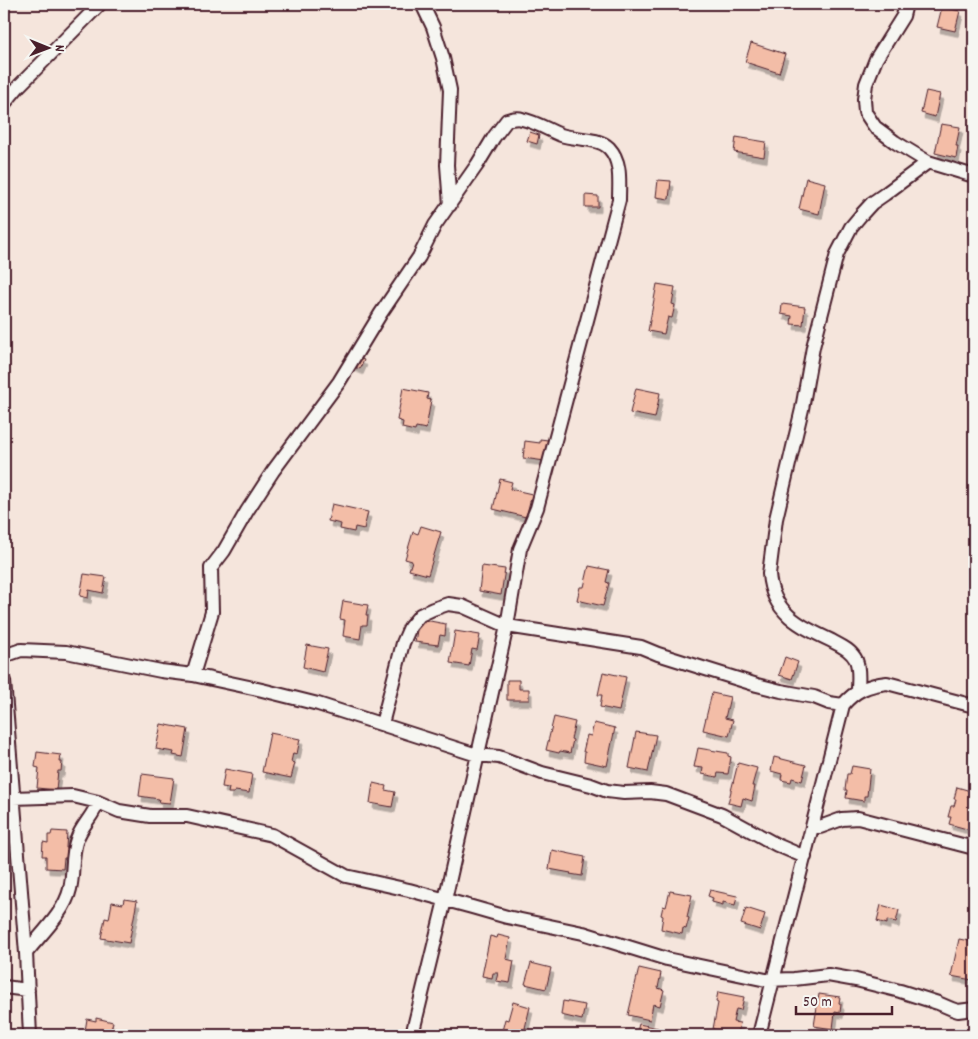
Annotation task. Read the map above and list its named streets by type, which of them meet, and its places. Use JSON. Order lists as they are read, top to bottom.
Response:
{
  "scale_bar": "50 m",
  "north": "right"
}
